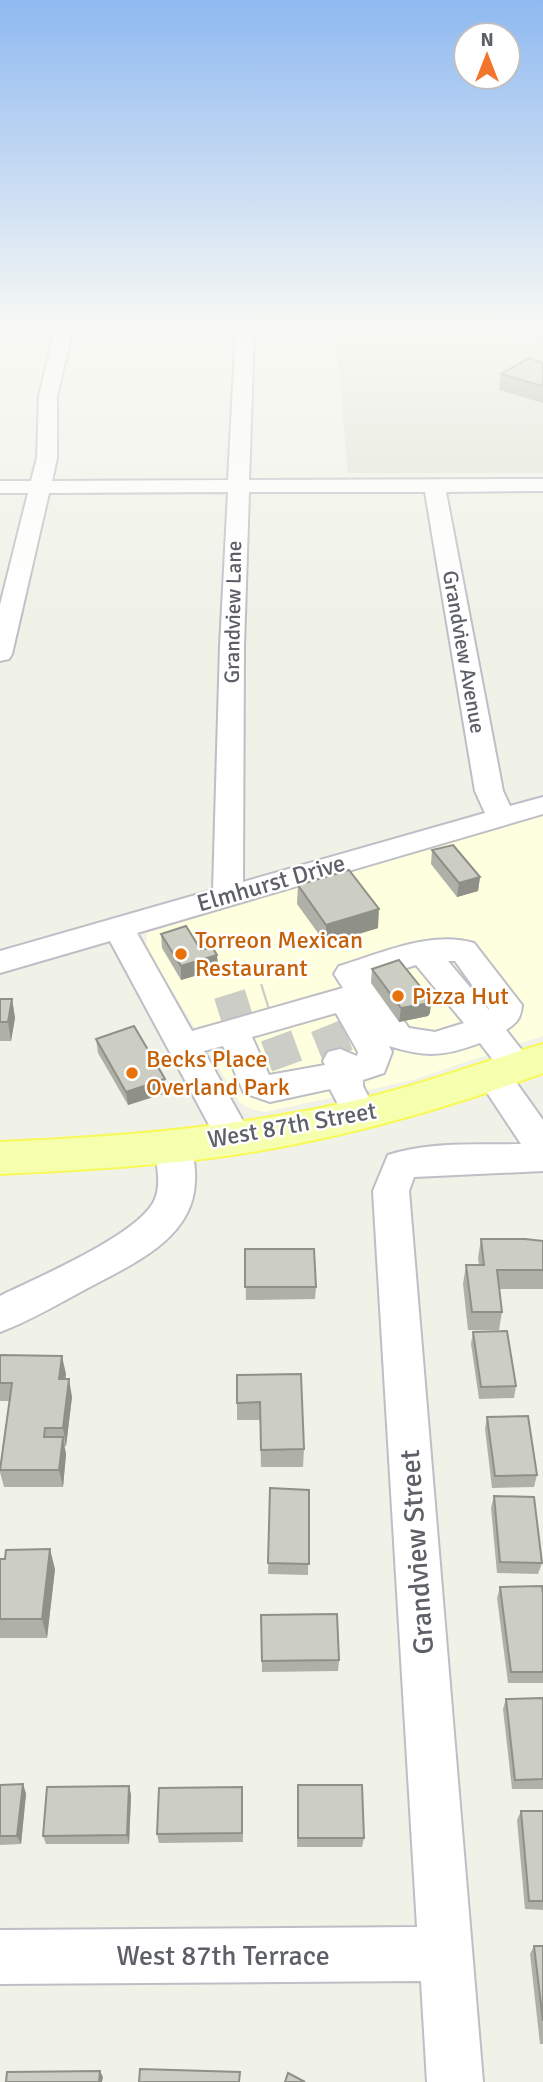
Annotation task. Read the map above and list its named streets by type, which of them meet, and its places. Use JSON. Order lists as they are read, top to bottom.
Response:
{
  "streets": {
    "main road": ["West 87th Street"],
    "street": [
      "Grandview Lane",
      "Grandview Avenue",
      "Elmhurst Drive",
      "Grandview Street",
      "West 87th Terrace"
    ]
  },
  "crossings": [
    ["Grandview Lane", "Elmhurst Drive"],
    ["Grandview Avenue", "Elmhurst Drive"],
    ["Grandview Street", "West 87th Terrace"]
  ],
  "places": ["Torreon Mexican Restaurant", "Pizza Hut", "Becks Place Overland Park"],
  "north": "top"
}
